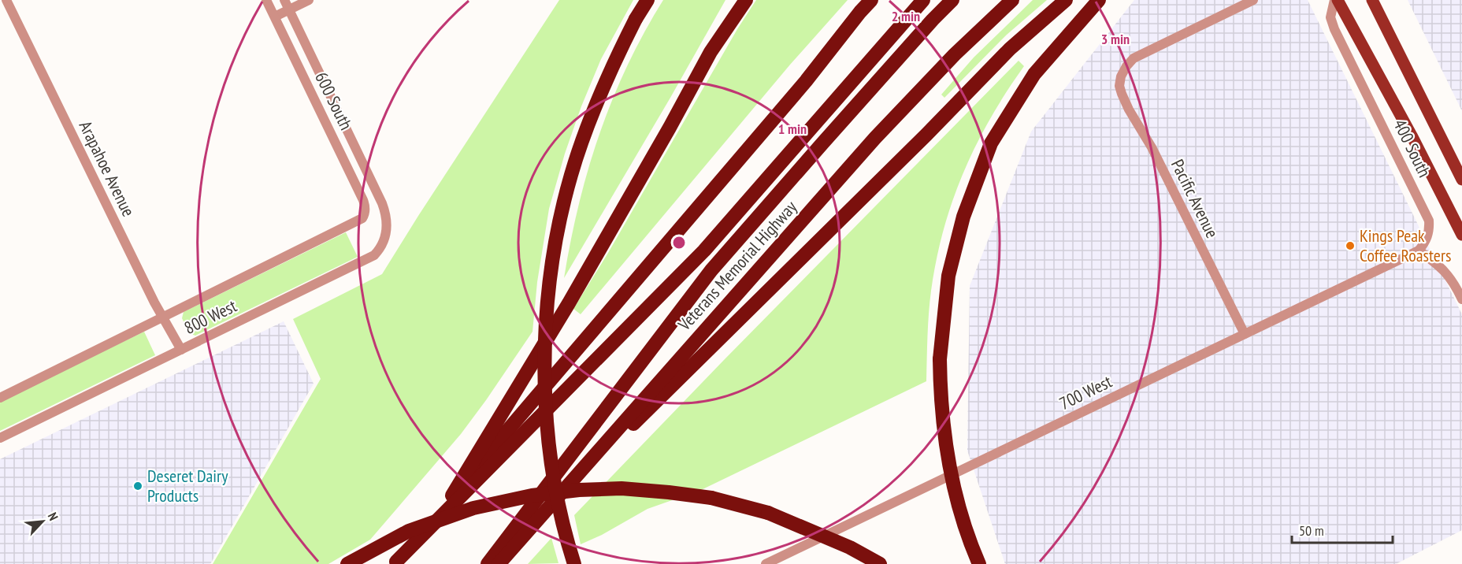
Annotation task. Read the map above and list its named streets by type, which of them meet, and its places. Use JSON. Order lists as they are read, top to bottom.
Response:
{
  "streets": {
    "highway": ["Veterans Memorial Highway"],
    "main road": ["400 South"],
    "street": [
      "600 South",
      "Arapahoe Avenue",
      "Pacific Avenue",
      "800 West",
      "700 West"
    ]
  },
  "crossings": [
    ["600 South", "800 West"],
    ["400 South", "700 West"],
    ["Arapahoe Avenue", "800 West"],
    ["Pacific Avenue", "700 West"]
  ],
  "places": ["Kings Peak Coffee Roasters", "Deseret Dairy Products"],
  "scale_bar": "50 m",
  "north": "top right",
  "rings": ["2 min", "3 min", "1 min"]
}
